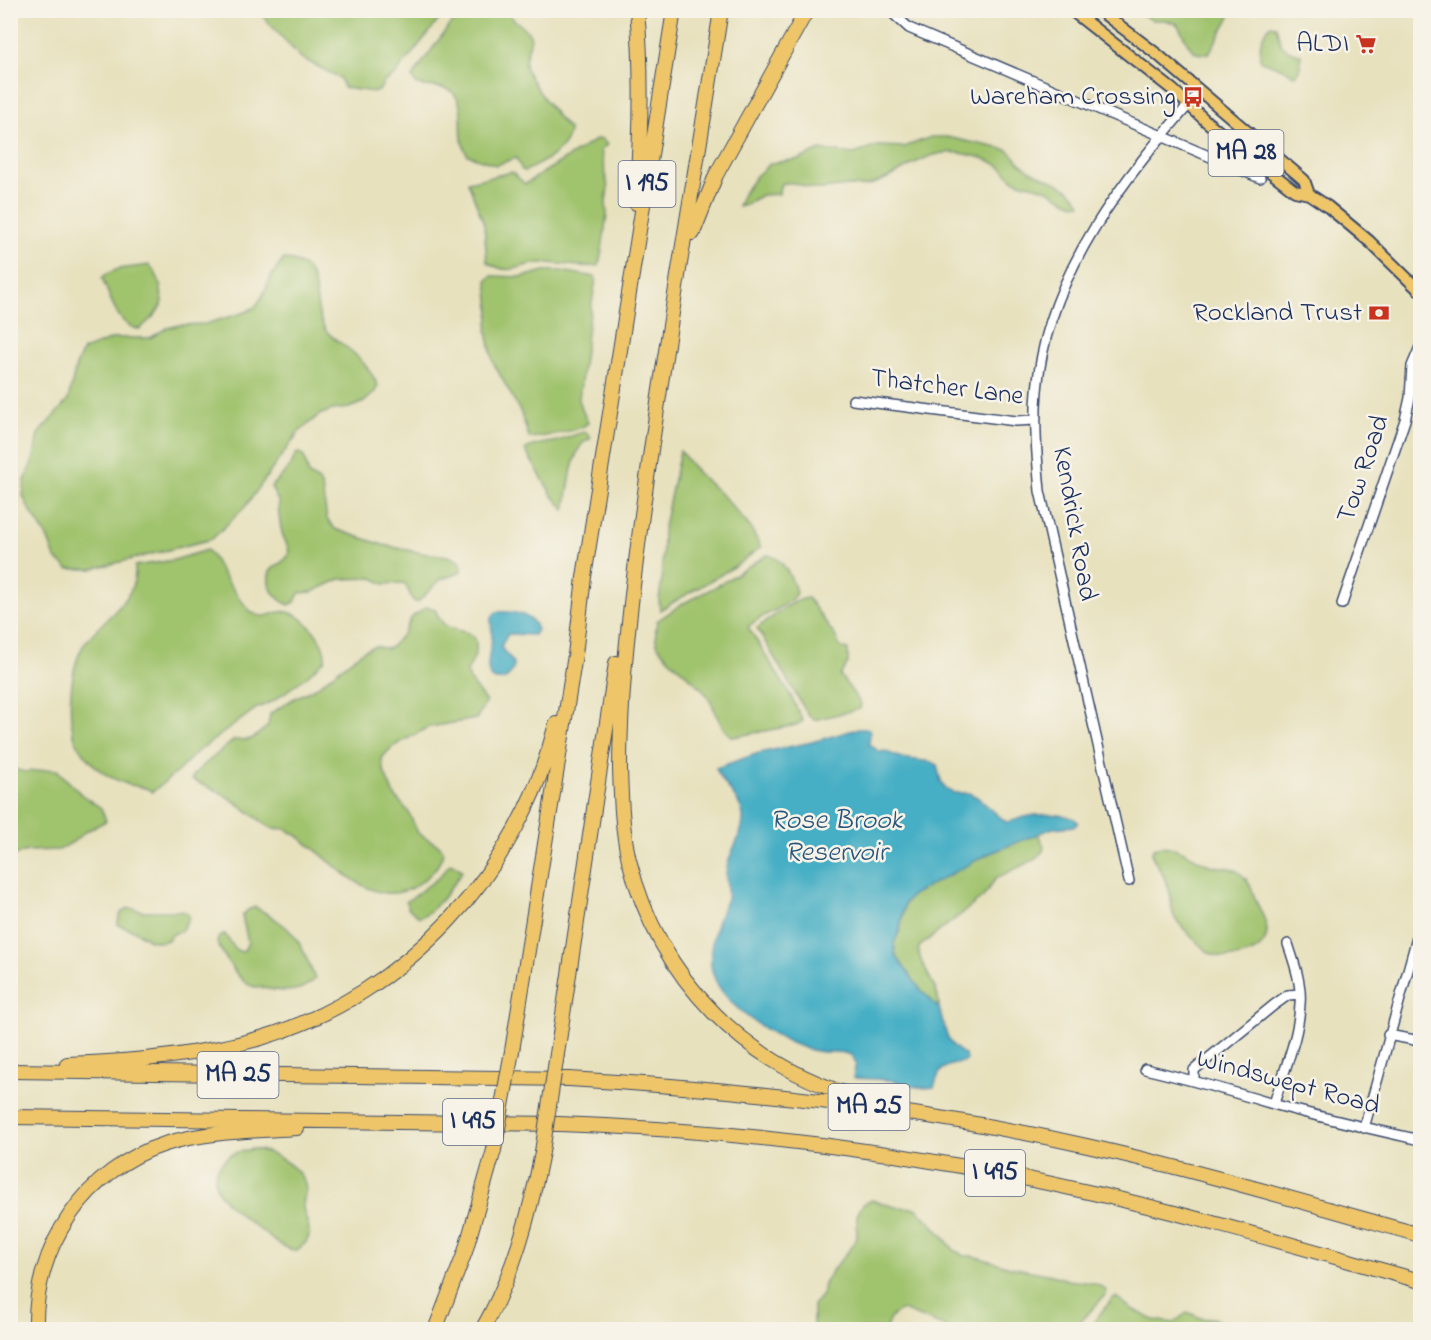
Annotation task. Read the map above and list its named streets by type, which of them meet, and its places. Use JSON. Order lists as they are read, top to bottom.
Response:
{
  "streets": {
    "highway": ["I 195", "MA 25", "I 495"],
    "main road": ["MA 28"],
    "street": [
      "Thatcher Lane",
      "Tow Road",
      "Kendrick Road",
      "Windswept Road"
    ]
  },
  "crossings": [
    ["MA 28", "Kendrick Road"],
    ["Thatcher Lane", "Kendrick Road"],
    ["MA 25", "I 495"]
  ],
  "water": ["Rose Brook Reservoir"],
  "places": {
    "supermarket": ["ALDI"],
    "bus stop": ["Wareham Crossing"],
    "bank": ["Rockland Trust"]
  }
}
